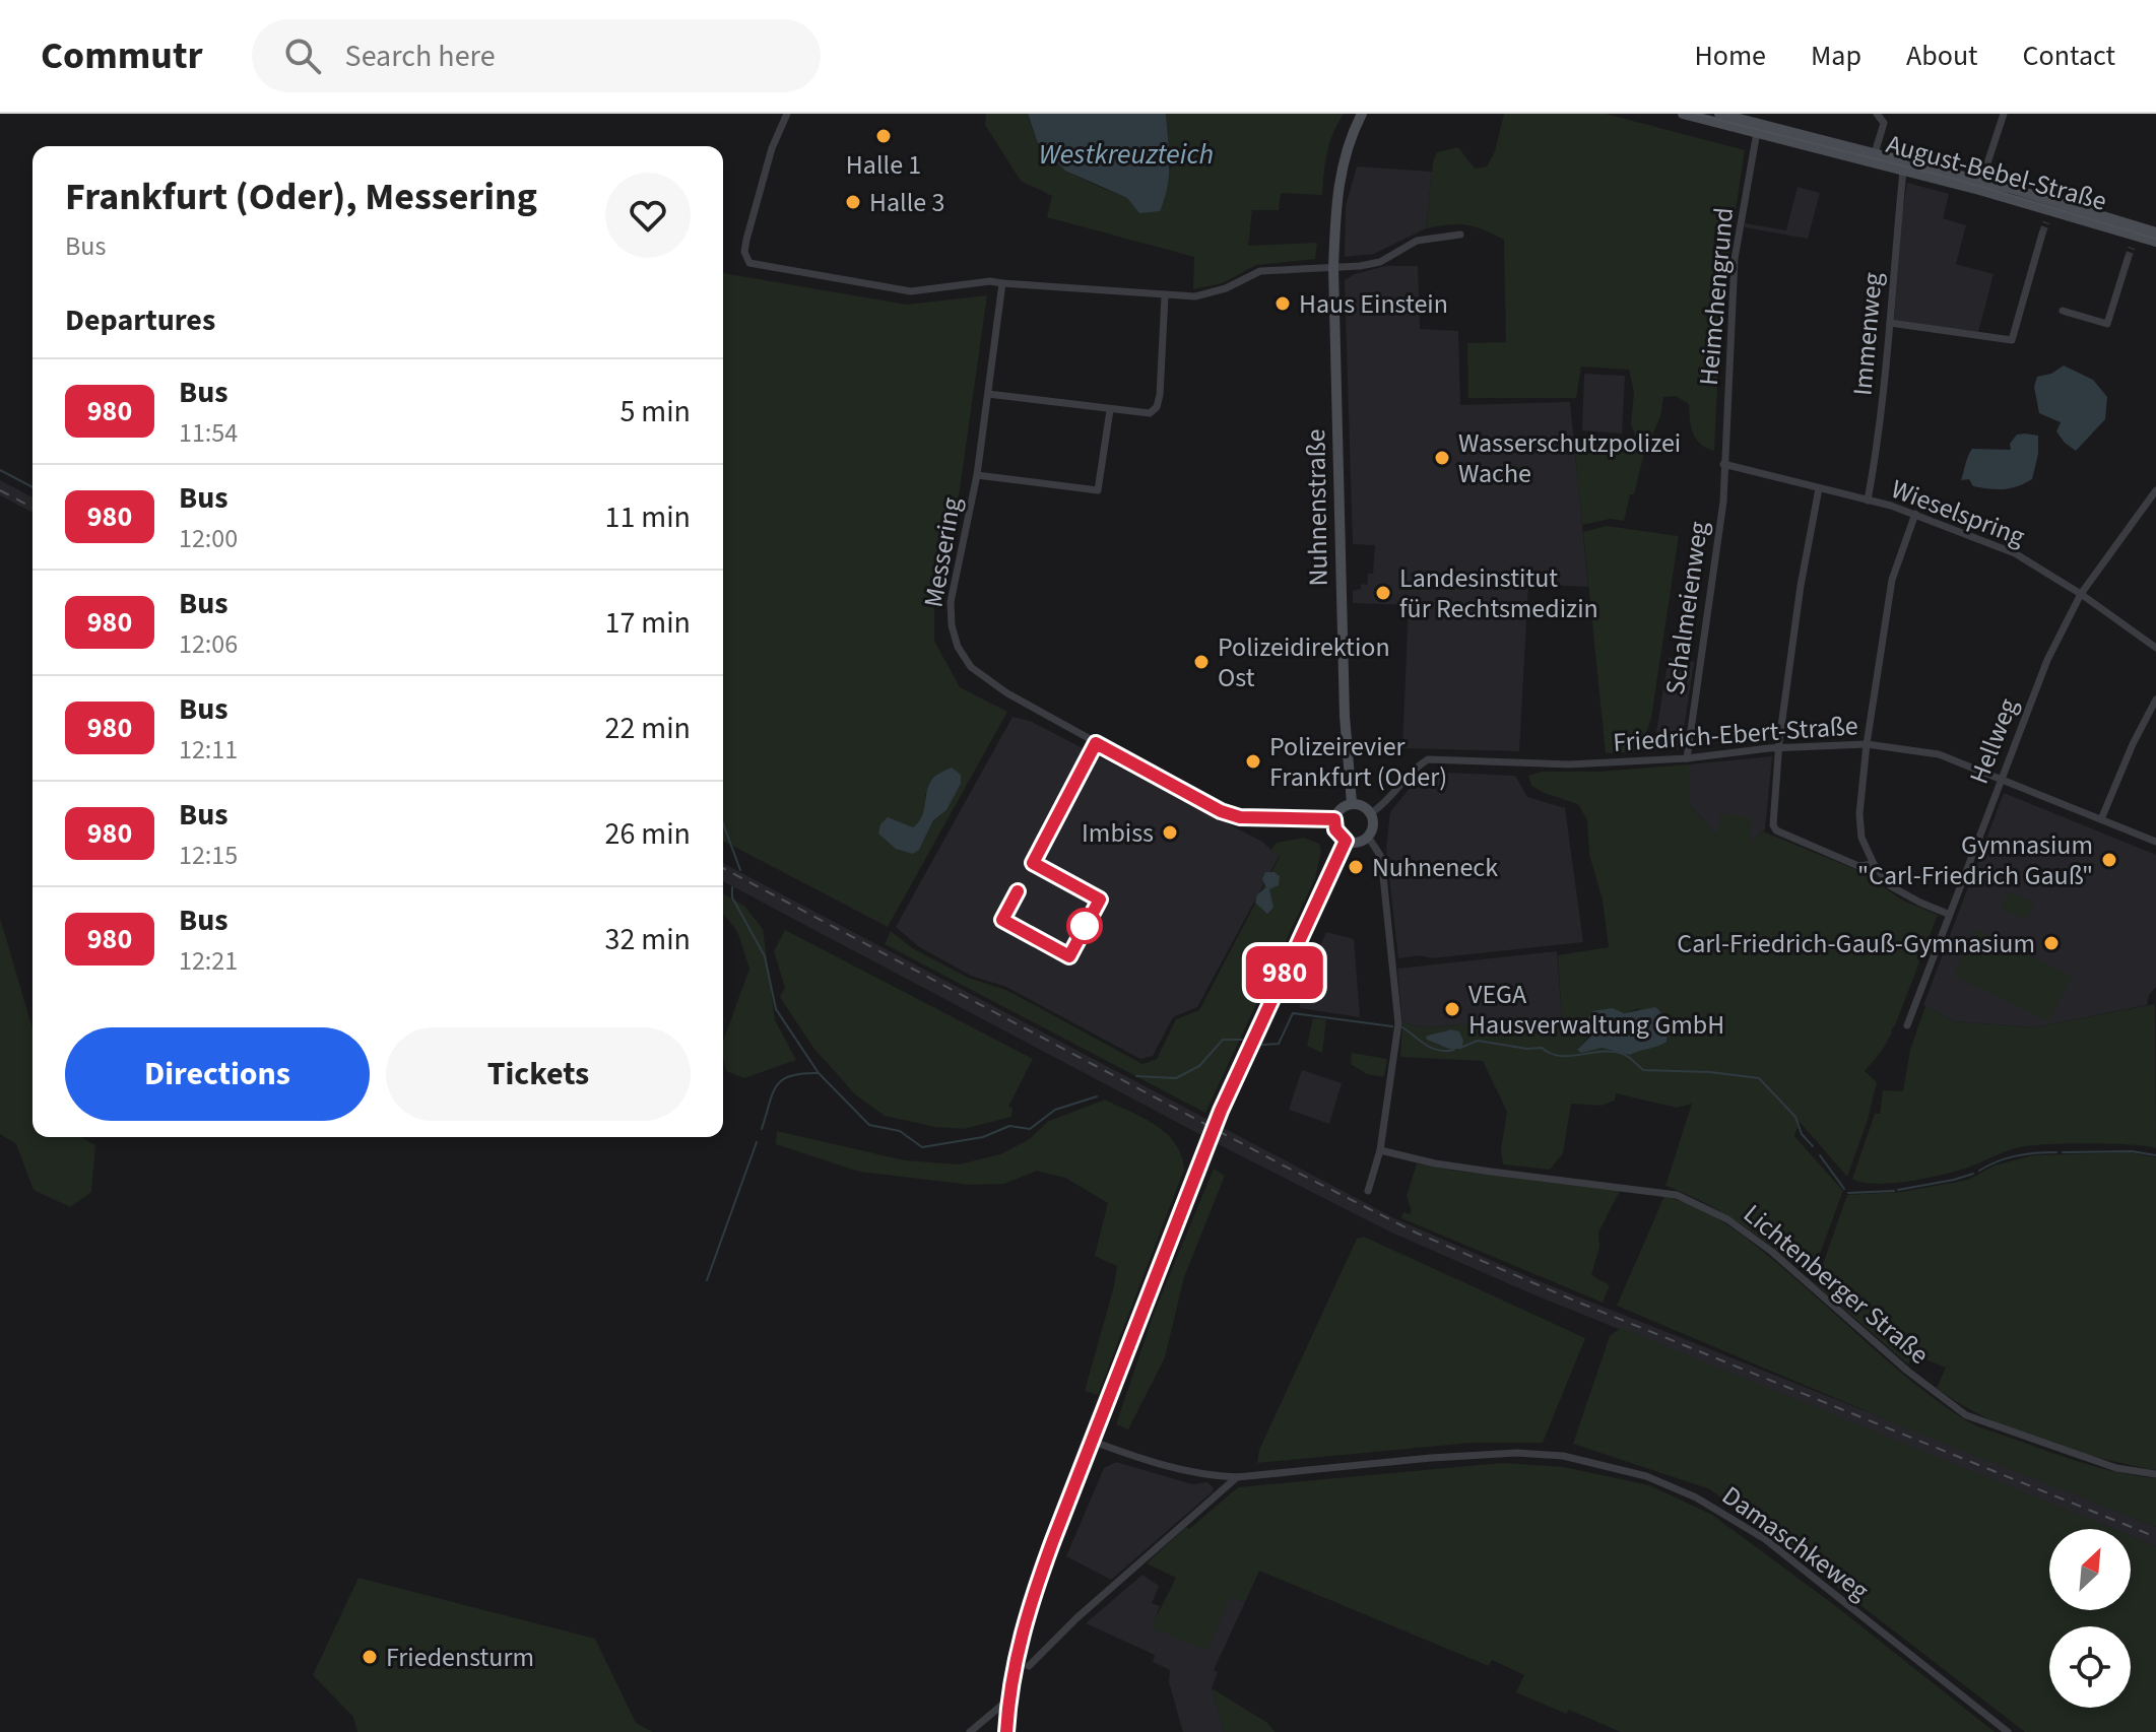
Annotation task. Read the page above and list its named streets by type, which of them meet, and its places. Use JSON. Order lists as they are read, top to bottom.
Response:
{
  "streets": {
    "main road": ["August-Bebel-Straße", "Nuhnenstraße"],
    "street": [
      "Heimchengrund",
      "Immenweg",
      "Wieselspring",
      "Messering",
      "Schalmeienweg",
      "Friedrich-Ebert-Straße",
      "Hellweg",
      "Lichtenberger Straße",
      "Damaschkeweg"
    ]
  },
  "crossings": [
    ["August-Bebel-Straße", "Heimchengrund"],
    ["August-Bebel-Straße", "Immenweg"],
    ["Heimchengrund", "Wieselspring"],
    ["Heimchengrund", "Schalmeienweg"],
    ["Immenweg", "Wieselspring"],
    ["Nuhnenstraße", "Messering"],
    ["Nuhnenstraße", "Friedrich-Ebert-Straße"],
    ["Wieselspring", "Schalmeienweg"],
    ["Wieselspring", "Hellweg"],
    ["Messering", "Friedrich-Ebert-Straße"],
    ["Schalmeienweg", "Friedrich-Ebert-Straße"],
    ["Friedrich-Ebert-Straße", "Hellweg"]
  ],
  "water": ["Westkreuzteich"],
  "places": [
    "Halle 1",
    "Halle 3",
    "Haus Einstein",
    "Wasserschutzpolizei Wache",
    "Landesinstitut für Rechtsmedizin",
    "Polizeidirektion Ost",
    "Polizeirevier Frankfurt (Oder)",
    "Imbiss",
    "Gymnasium \"Carl-Friedrich Gauß\"",
    "Nuhneneck",
    "Carl-Friedrich-Gauß-Gymnasium",
    "VEGA Hausverwaltung GmbH",
    "Friedensturm"
  ],
  "lines": ["bus line 980"],
  "north": "top right",
  "page": {
    "header": "Commutr",
    "search": "Search here",
    "nav": [
      "Home",
      "Map",
      "About",
      "Contact"
    ],
    "on_map": "980",
    "heading": [
      ["Frankfurt (Oder), Messering", "Bus"],
      "Departures"
    ],
    "list": [
      {
        "mark": "980",
        "name": "Bus",
        "note": "11:54",
        "value": "5 min"
      },
      {
        "mark": "980",
        "name": "Bus",
        "note": "12:00",
        "value": "11 min"
      },
      {
        "mark": "980",
        "name": "Bus",
        "note": "12:06",
        "value": "17 min"
      },
      {
        "mark": "980",
        "name": "Bus",
        "note": "12:11",
        "value": "22 min"
      },
      {
        "mark": "980",
        "name": "Bus",
        "note": "12:15",
        "value": "26 min"
      },
      {
        "mark": "980",
        "name": "Bus",
        "note": "12:21",
        "value": "32 min"
      }
    ],
    "buttons": ["Directions", "Tickets"]
  }
}
